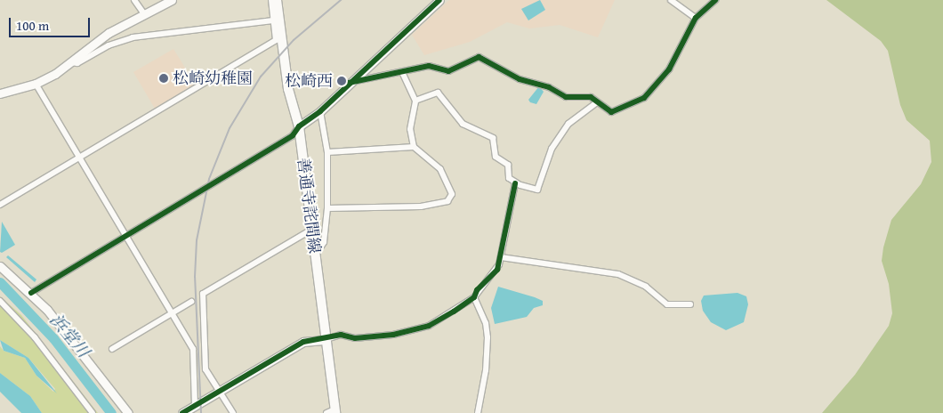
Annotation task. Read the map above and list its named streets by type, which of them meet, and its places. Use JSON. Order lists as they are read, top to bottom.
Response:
{
  "streets": {
    "main road": ["善通寺詫間線"]
  },
  "water": ["浜堂川"],
  "places": ["松崎幼稚園", "松崎西"],
  "scale_bar": "100 m"
}
